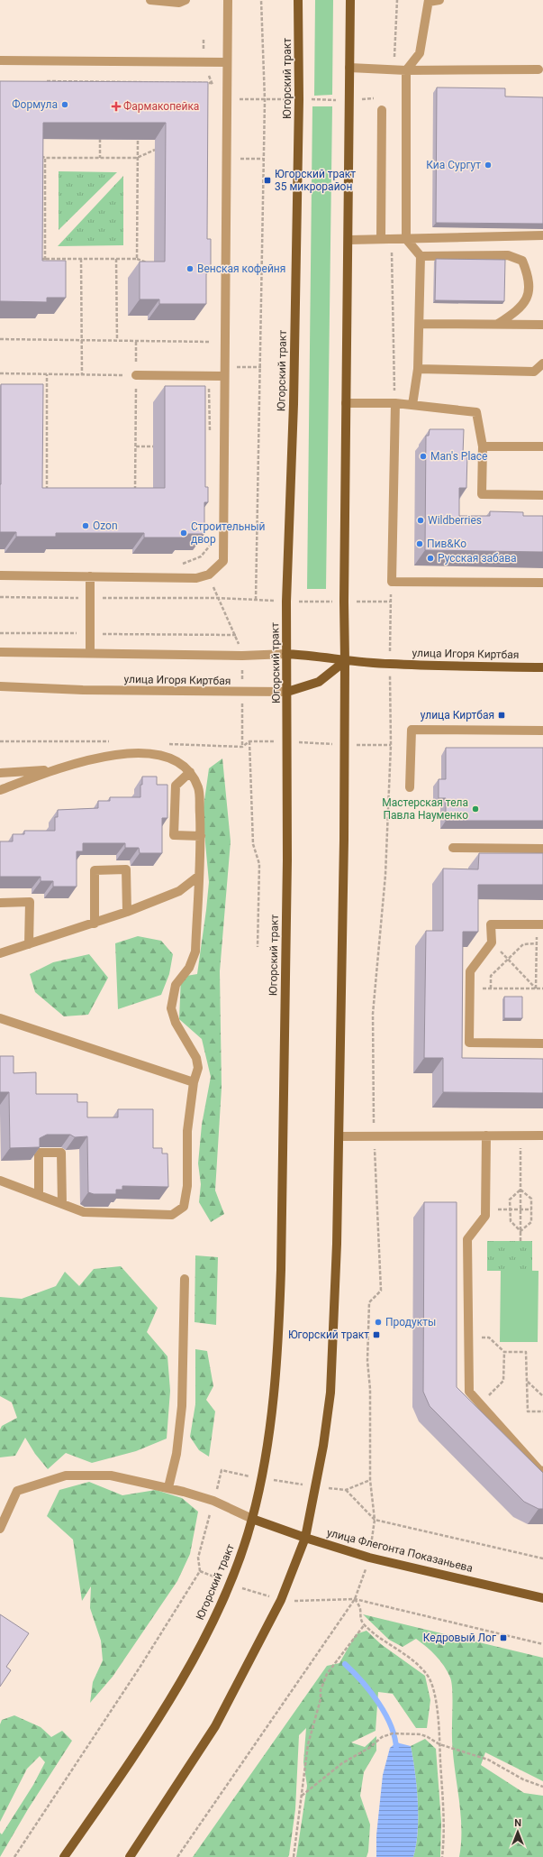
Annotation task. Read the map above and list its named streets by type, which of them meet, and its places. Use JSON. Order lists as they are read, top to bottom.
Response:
{
  "streets": {
    "main road": ["Югорский тракт", "улица Игоря Киртбая", "улица Флегонта Показаньева"]
  },
  "crossings": [
    ["Югорский тракт", "улица Игоря Киртбая"],
    ["Югорский тракт", "улица Флегонта Показаньева"]
  ],
  "places": {
    "other": [
      "Формула",
      "Киа Сургут",
      "Венская кофейня",
      "Man's Place",
      "Wildberries",
      "Ozon",
      "Строительный двор",
      "Пив&Ко",
      "Русская забава",
      "Мастерская тела Павла Науменко",
      "Продукты"
    ],
    "health": ["Фармакопейка"],
    "transit": [
      "Югорский тракт 35 микрорайон",
      "улица Киртбая",
      "Югорский тракт",
      "Кедровый Лог"
    ]
  },
  "north": "top"
}
